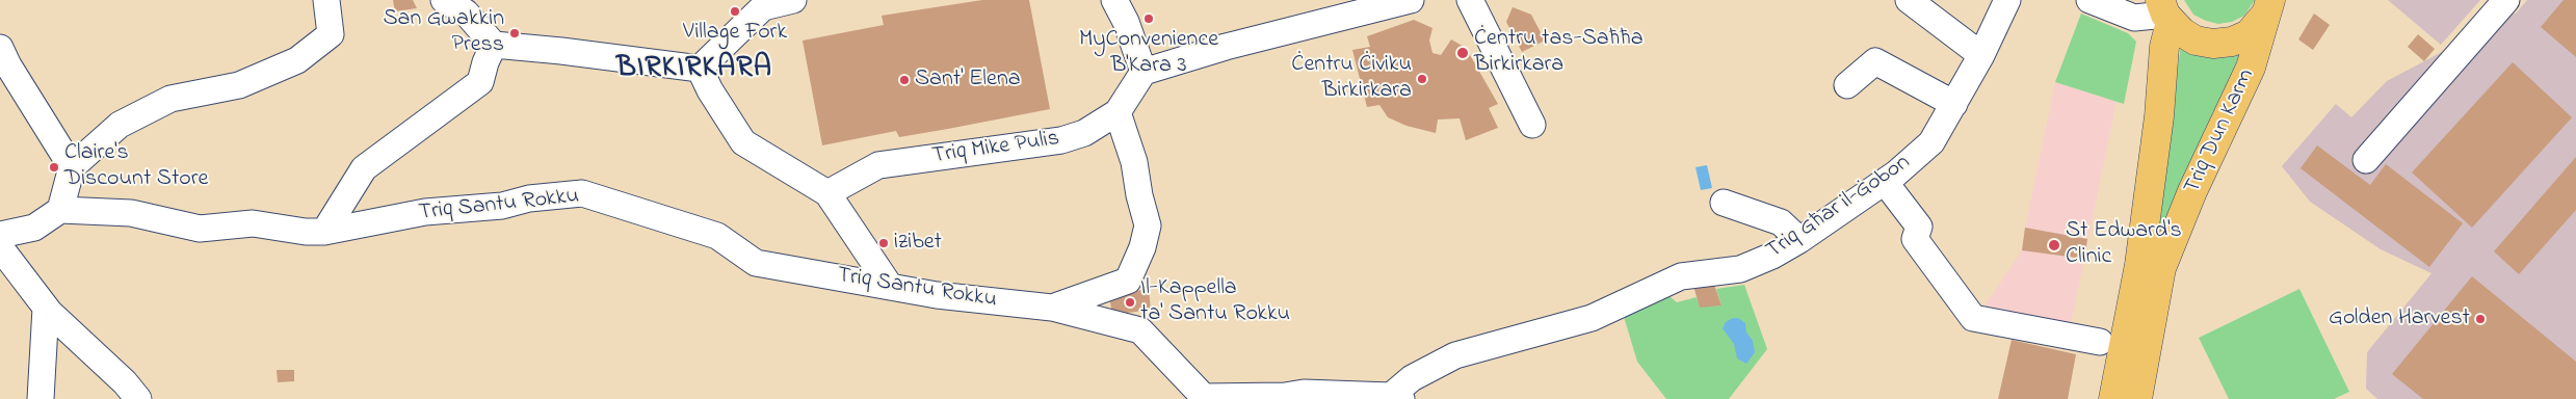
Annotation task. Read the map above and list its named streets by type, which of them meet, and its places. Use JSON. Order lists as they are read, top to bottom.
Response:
{
  "streets": {
    "highway": ["Triq Dun Karm"],
    "street": ["Triq Mike Pulis", "Triq Santu Rokku", "Triq Għar il-Ġobon"]
  },
  "crossings": [
    ["Triq Santu Rokku", "Triq Għar il-Ġobon"]
  ],
  "districts": ["BIRKIRKARA"],
  "places": [
    "Village Fork",
    "MyConvenience B'Kara 3",
    "San Gwakkin Press",
    "Ċentru tas-Saħħa Birkirkara",
    "Ċentru Ċiviku Birkirkara",
    "Sant' Elena",
    "Claire's Discount Store",
    "izibet",
    "St Edward's Clinic",
    "Il-Kappella ta' Santu Rokku",
    "Golden Harvest"
  ]
}
